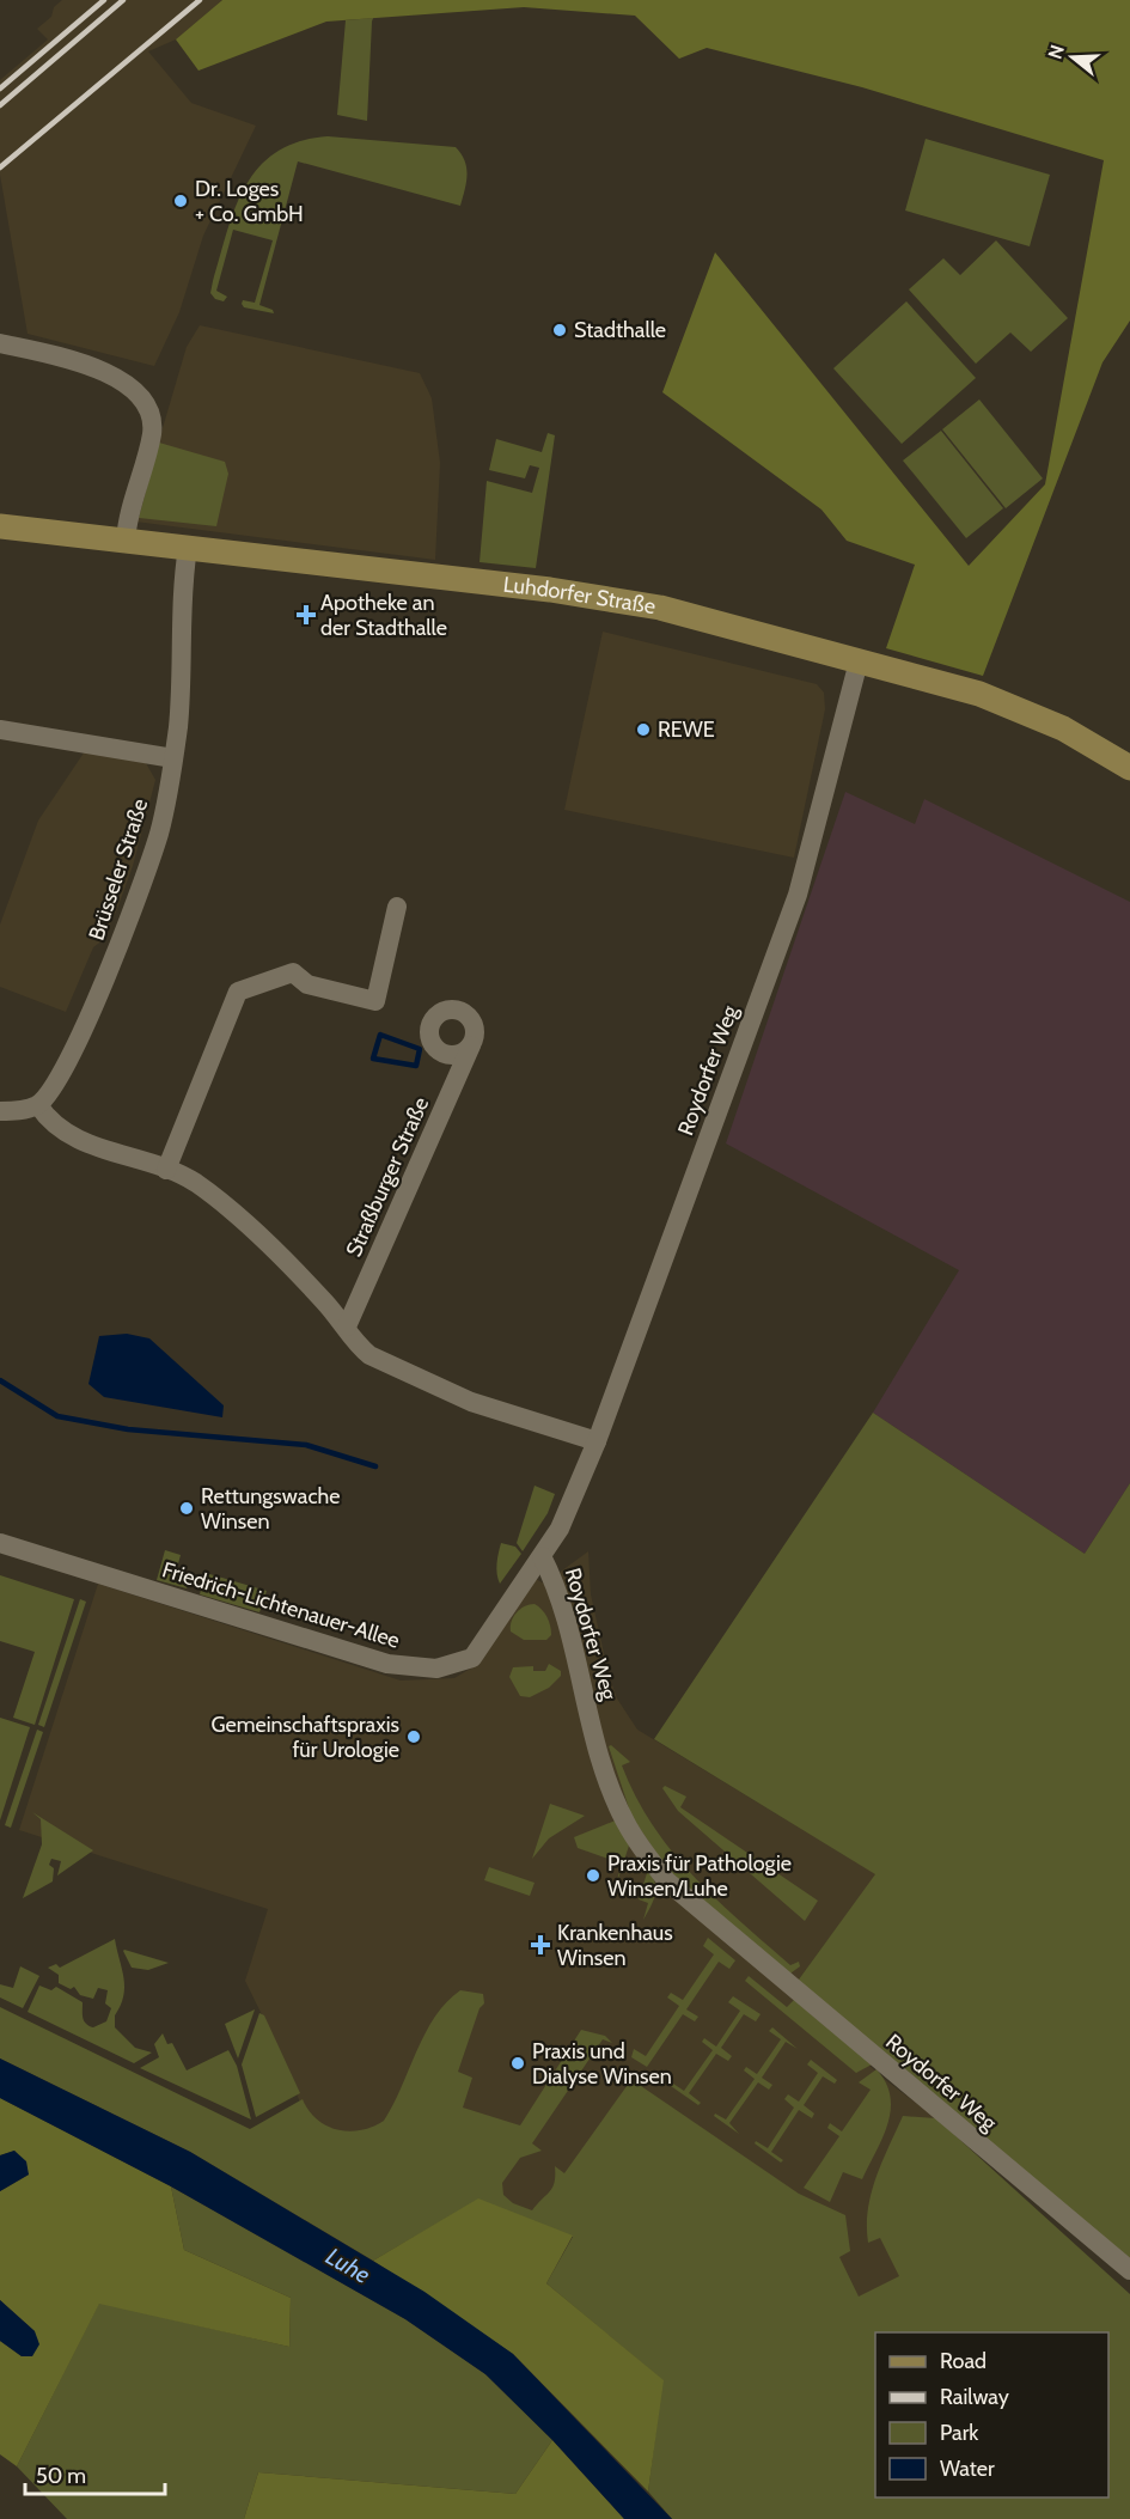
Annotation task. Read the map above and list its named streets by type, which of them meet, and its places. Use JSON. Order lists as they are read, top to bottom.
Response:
{
  "streets": {
    "main road": ["Luhdorfer Straße"],
    "street": [
      "Brüsseler Straße",
      "Roydorfer Weg",
      "Straßburger Straße",
      "Friedrich-Lichtenauer-Allee"
    ]
  },
  "crossings": [
    ["Luhdorfer Straße", "Brüsseler Straße"],
    ["Luhdorfer Straße", "Roydorfer Weg"],
    ["Roydorfer Weg", "Friedrich-Lichtenauer-Allee"]
  ],
  "water": ["Luhe"],
  "places": {
    "other": [
      "Dr. Loges + Co. GmbH",
      "Stadthalle",
      "REWE",
      "Rettungswache Winsen",
      "Gemeinschaftspraxis für Urologie",
      "Praxis für Pathologie Winsen/Luhe",
      "Praxis und Dialyse Winsen"
    ],
    "health": ["Apotheke an der Stadthalle", "Krankenhaus Winsen"]
  },
  "legend": [
    "Road",
    "Railway",
    "Park",
    "Water"
  ],
  "scale_bar": "50 m",
  "north": "left"
}
